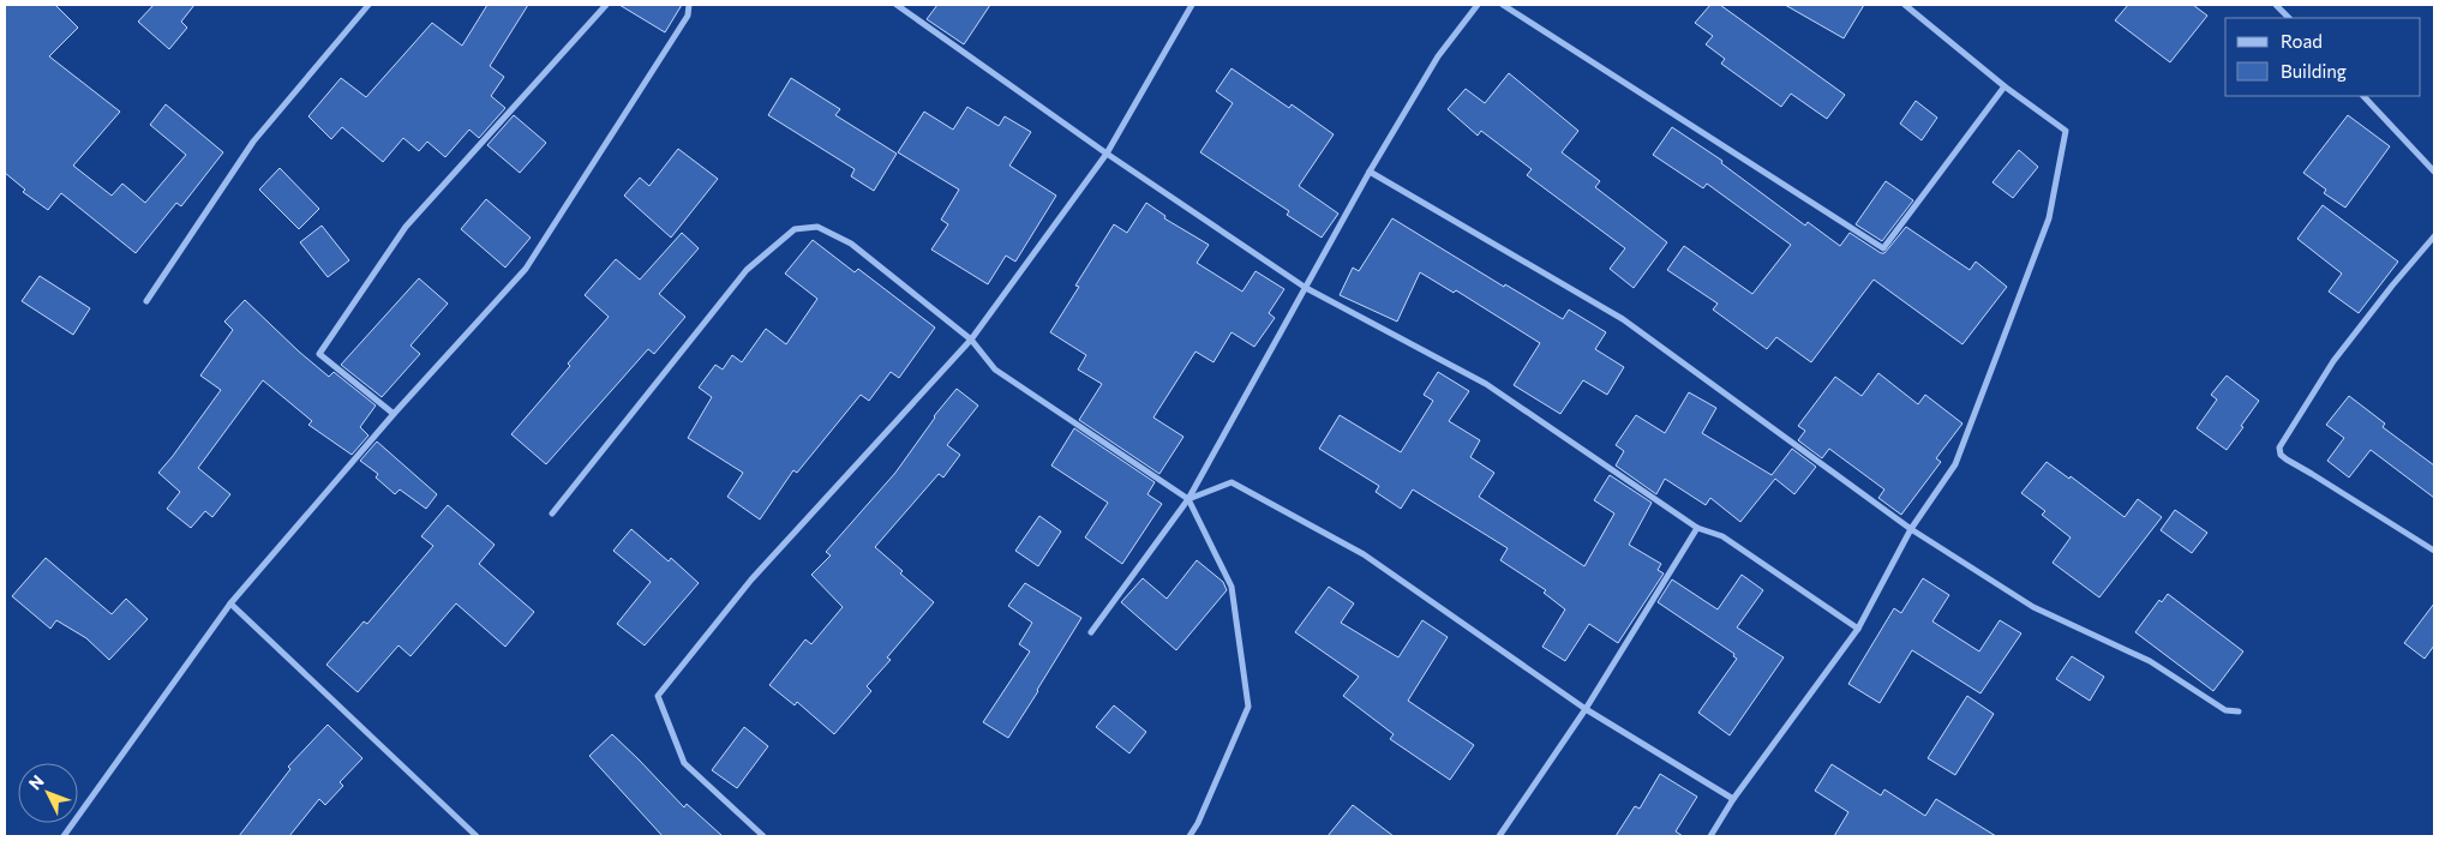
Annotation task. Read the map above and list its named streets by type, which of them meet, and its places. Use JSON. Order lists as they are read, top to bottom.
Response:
{
  "legend": ["Road", "Building"],
  "north": "top left"
}
